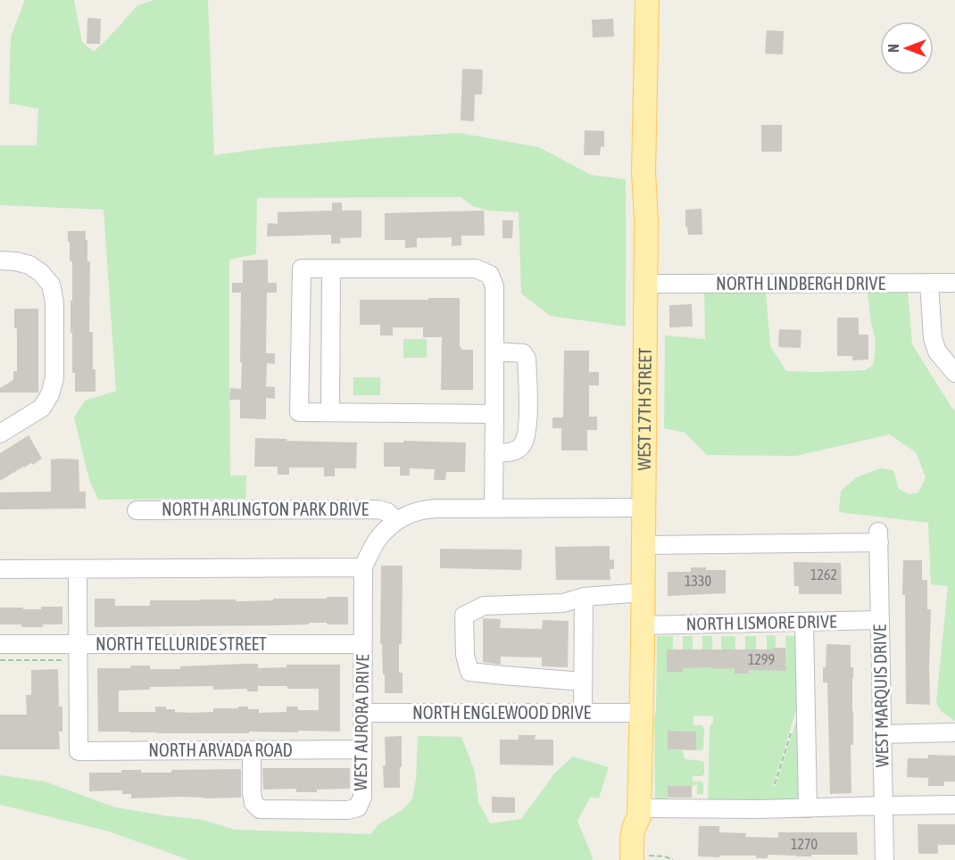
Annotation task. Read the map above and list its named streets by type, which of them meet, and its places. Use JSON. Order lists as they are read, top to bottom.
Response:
{
  "streets": {
    "main road": ["WEST 17TH STREET"],
    "street": [
      "NORTH LINDBERGH DRIVE",
      "NORTH ARLINGTON PARK DRIVE",
      "NORTH LISMORE DRIVE",
      "NORTH TELLURIDE STREET",
      "WEST MARQUIS DRIVE",
      "NORTH ENGLEWOOD DRIVE",
      "WEST AURORA DRIVE",
      "NORTH ARVADA ROAD"
    ]
  },
  "crossings": [
    ["NORTH LINDBERGH DRIVE", "WEST 17TH STREET"],
    ["WEST 17TH STREET", "NORTH LISMORE DRIVE"],
    ["WEST 17TH STREET", "WEST MARQUIS DRIVE"],
    ["WEST 17TH STREET", "NORTH ENGLEWOOD DRIVE"],
    ["NORTH ARLINGTON PARK DRIVE", "WEST AURORA DRIVE"],
    ["NORTH LISMORE DRIVE", "WEST MARQUIS DRIVE"],
    ["NORTH TELLURIDE STREET", "WEST AURORA DRIVE"],
    ["NORTH TELLURIDE STREET", "NORTH ARVADA ROAD"],
    ["NORTH ENGLEWOOD DRIVE", "WEST AURORA DRIVE"],
    ["WEST AURORA DRIVE", "NORTH ARVADA ROAD"]
  ],
  "house_numbers": [
    "1262",
    "1330",
    "1299",
    "1270"
  ],
  "north": "left"
}
